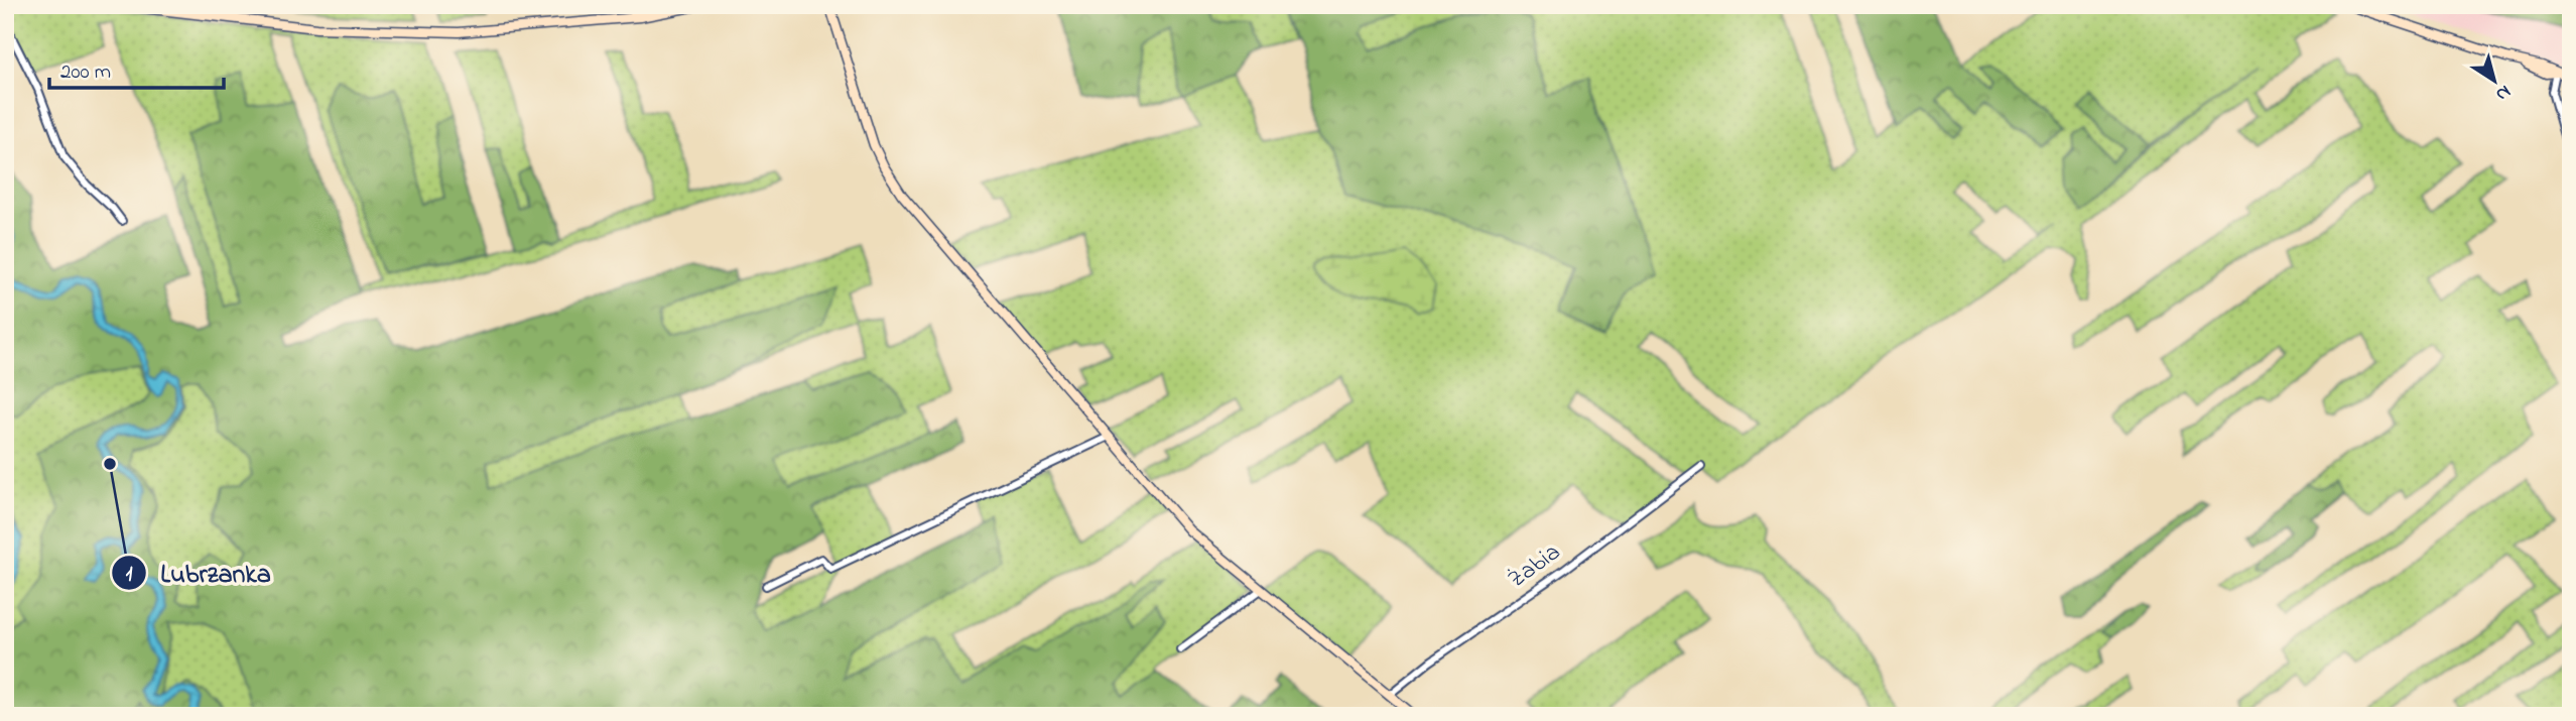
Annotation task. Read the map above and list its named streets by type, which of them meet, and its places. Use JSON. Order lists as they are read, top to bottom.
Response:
{
  "streets": {
    "street": ["Żabia"]
  },
  "places": ["Lubrzanka"],
  "scale_bar": "200 m",
  "north": "bottom right"
}
